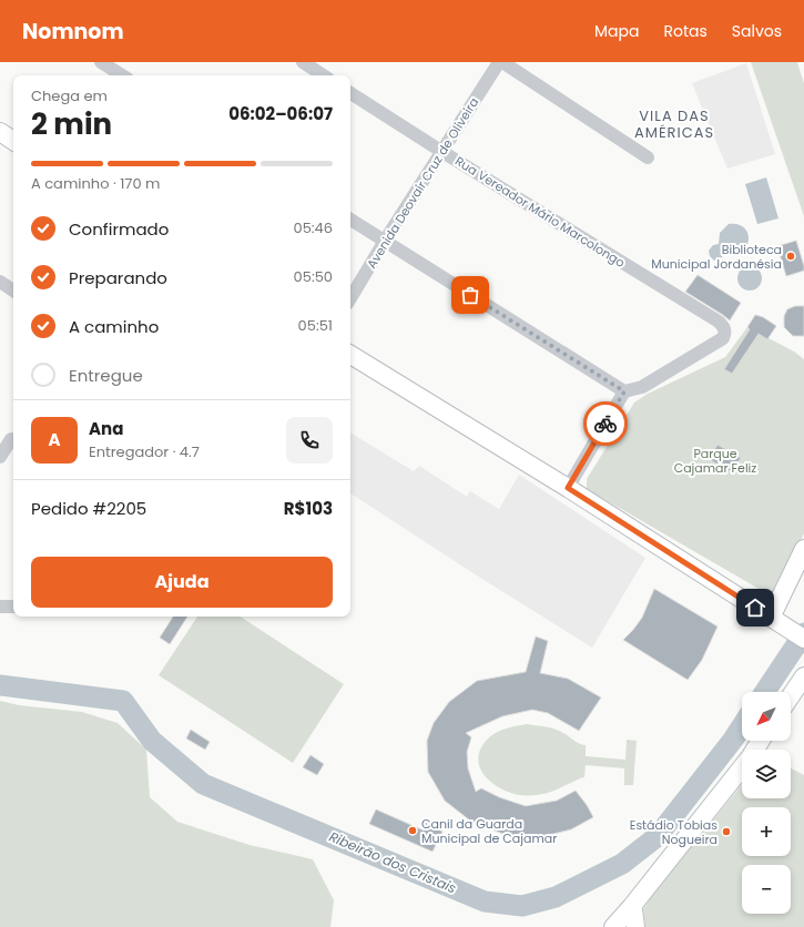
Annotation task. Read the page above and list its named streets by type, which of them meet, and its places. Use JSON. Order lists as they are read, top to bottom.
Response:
{
  "streets": {
    "street": ["Avenida Deovair Cruz de Oliveira", "Rua Vereador Mário Marcolongo"]
  },
  "crossings": [
    ["Avenida Deovair Cruz de Oliveira", "Rua Vereador Mário Marcolongo"]
  ],
  "districts": ["VILA DAS AMÉRICAS"],
  "water": ["Ribeirão dos Cristais"],
  "parks": ["Parque Cajamar Feliz"],
  "places": ["Biblioteca Municipal Jordanésia", "Canil da Guarda Municipal de Cajamar", "Estádio Tobias Nogueira"],
  "north": "bottom left",
  "page": {
    "header": "Nomnom",
    "nav": ["Mapa", "Rotas", "Salvos"],
    "heading": ["2 min", "Chega em", "06:02–06:07"],
    "panel": [
      "Ana",
      "Entregador · 4.7",
      "Pedido #2205",
      "R$103"
    ],
    "bar": "A caminho · 170 m",
    "list": [
      ["Confirmado", "05:46"],
      ["Preparando", "05:50"],
      ["A caminho", "05:51"],
      "Entregue"
    ],
    "round": "A",
    "buttons": "Ajuda",
    "map_buttons": ["+", "−"]
  }
}
